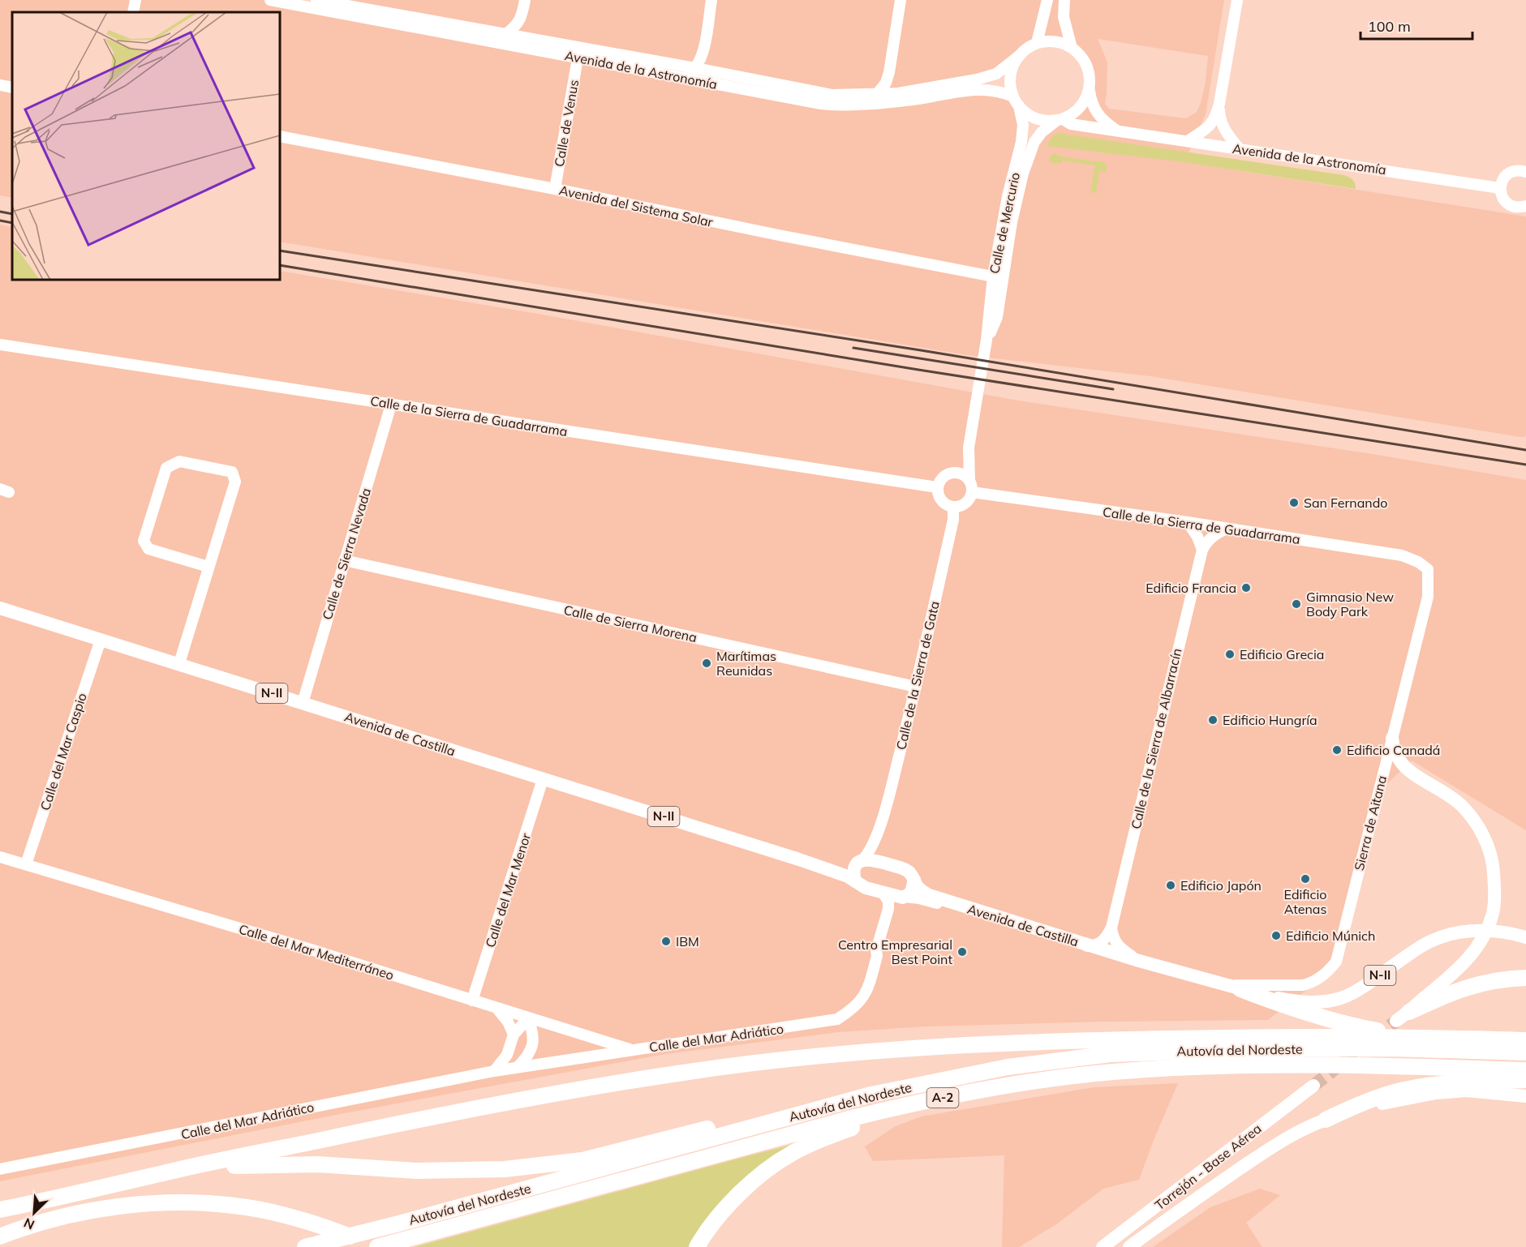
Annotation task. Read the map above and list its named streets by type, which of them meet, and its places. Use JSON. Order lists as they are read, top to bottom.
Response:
{
  "streets": {
    "highway": ["Autovía del Nordeste", "A-2"],
    "main road": ["N-II", "Avenida de Castilla", "Torrejón - Base Aérea"],
    "street": [
      "Avenida de la Astronomía",
      "Calle de Venus",
      "Avenida del Sistema Solar",
      "Calle de Mercurio",
      "Calle de la Sierra de Guadarrama",
      "Calle de Sierra Nevada",
      "Calle de Sierra Morena",
      "Calle de la Sierra de Gata",
      "Calle de la Sierra de Albarracín",
      "Calle del Mar Caspio",
      "Sierra de Aitana",
      "Calle del Mar Menor",
      "Calle del Mar Mediterráneo",
      "Calle del Mar Adriático"
    ]
  },
  "crossings": [
    ["Avenida de la Astronomía", "Calle de Venus"],
    ["Avenida de la Astronomía", "Calle de Mercurio"],
    ["Calle de Venus", "Avenida del Sistema Solar"],
    ["Avenida del Sistema Solar", "Calle de Mercurio"],
    ["Calle de la Sierra de Guadarrama", "Calle de Sierra Nevada"],
    ["Calle de la Sierra de Guadarrama", "Calle de la Sierra de Gata"],
    ["Calle de la Sierra de Guadarrama", "Calle de la Sierra de Albarracín"],
    ["Calle de la Sierra de Guadarrama", "Sierra de Aitana"],
    ["Calle de Sierra Nevada", "Calle de Sierra Morena"],
    ["Calle de Sierra Nevada", "Avenida de Castilla"],
    ["Calle de Sierra Morena", "Calle de la Sierra de Gata"],
    ["Calle de la Sierra de Gata", "N-II"],
    ["Calle de la Sierra de Gata", "Avenida de Castilla"],
    ["N-II", "Avenida de Castilla"],
    ["N-II", "Calle de la Sierra de Albarracín"],
    ["N-II", "Sierra de Aitana"],
    ["N-II", "Calle del Mar Adriático"],
    ["Avenida de Castilla", "Calle de la Sierra de Albarracín"],
    ["Avenida de Castilla", "Calle del Mar Caspio"],
    ["Avenida de Castilla", "Calle del Mar Menor"],
    ["Avenida de Castilla", "Calle del Mar Adriático"],
    ["Calle del Mar Caspio", "Calle del Mar Mediterráneo"],
    ["Calle del Mar Menor", "Calle del Mar Mediterráneo"],
    ["Calle del Mar Mediterráneo", "Calle del Mar Adriático"]
  ],
  "places": [
    "San Fernando",
    "Edificio Francia",
    "Gimnasio New Body Park",
    "Edificio Grecia",
    "Marítimas Reunidas",
    "Edificio Hungría",
    "Edificio Canadá",
    "Edificio Atenas",
    "Edificio Japón",
    "Edificio Múnich",
    "IBM",
    "Centro Empresarial Best Point"
  ],
  "scale_bar": "100 m",
  "north": "bottom left"
}
